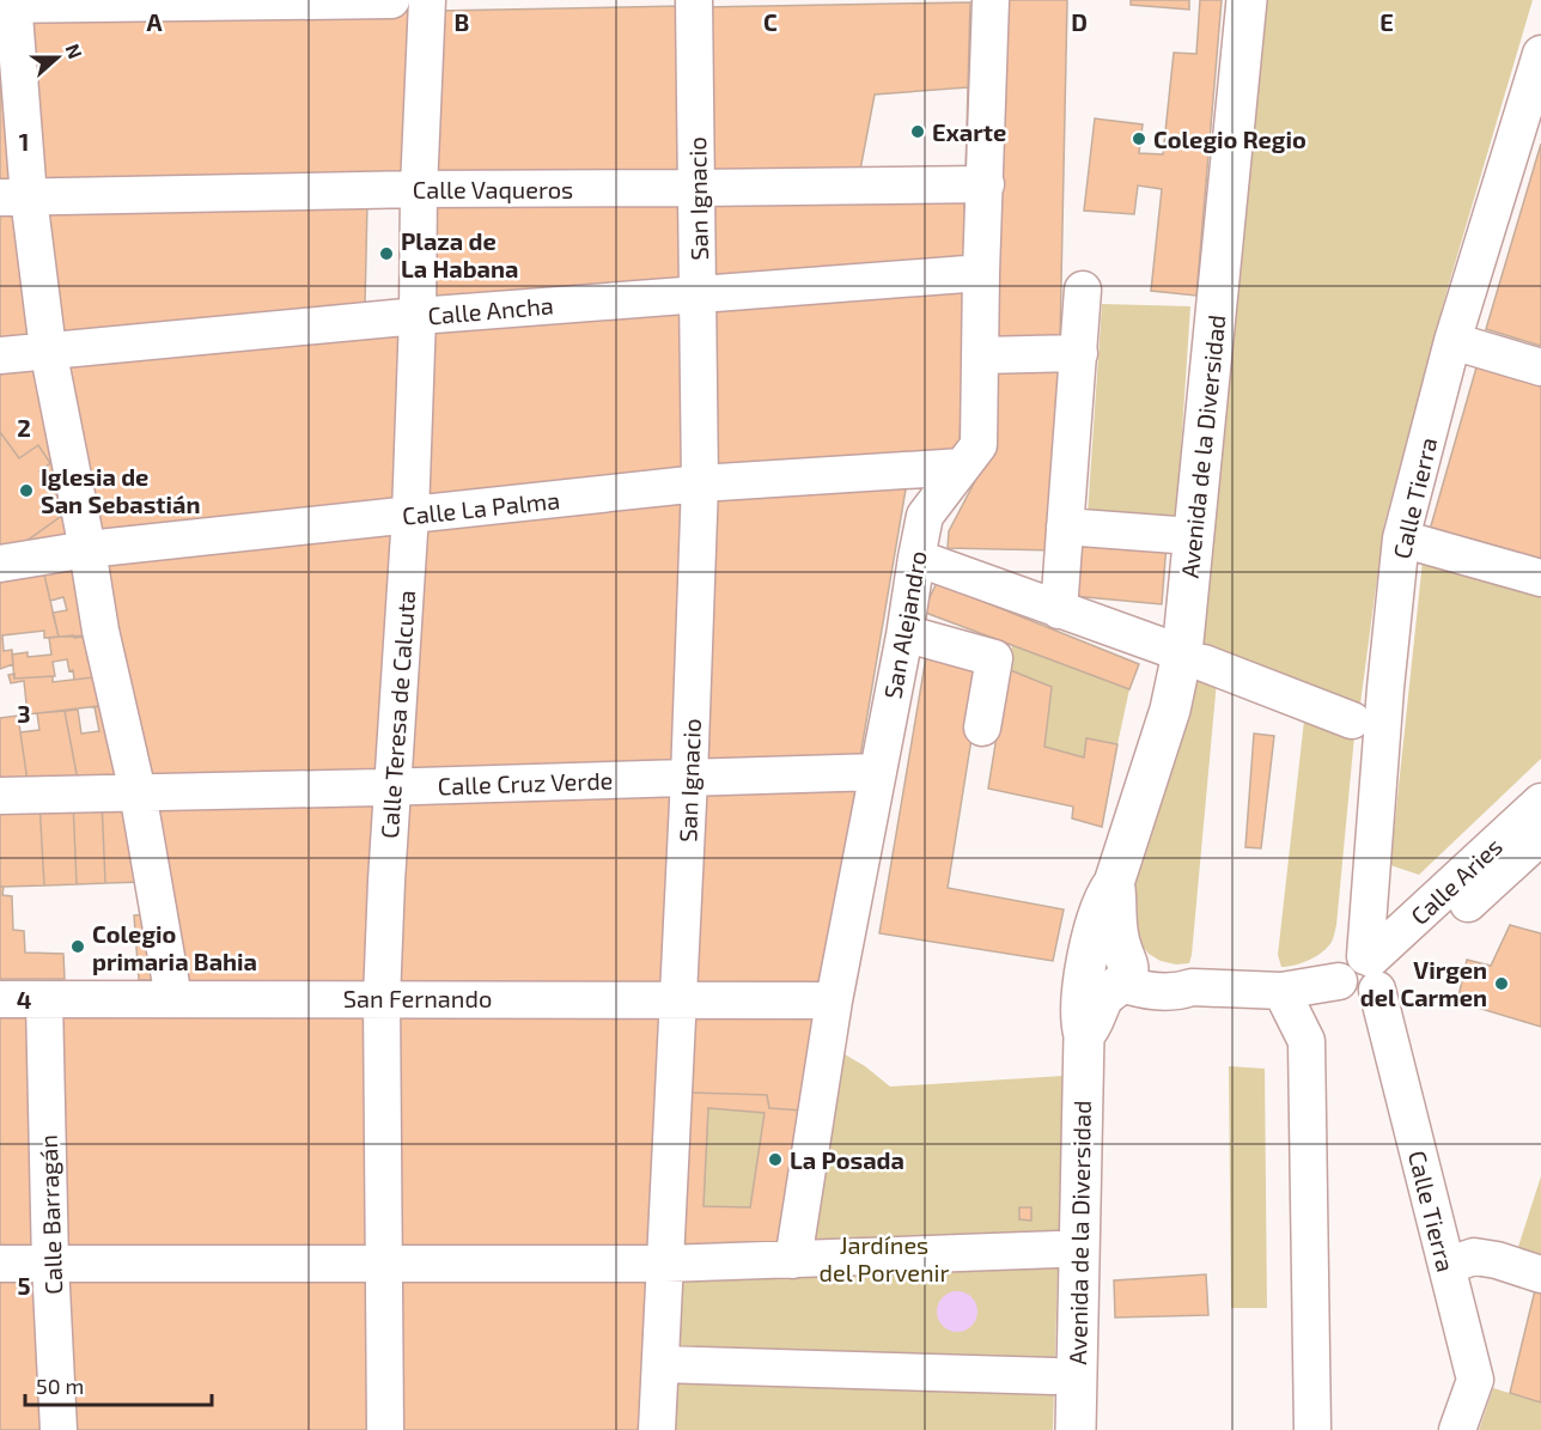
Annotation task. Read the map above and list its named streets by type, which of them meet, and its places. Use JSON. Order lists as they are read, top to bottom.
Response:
{
  "streets": {
    "main road": ["Avenida de la Diversidad"],
    "street": [
      "Calle Vaqueros",
      "San Ignacio",
      "Calle Ancha",
      "Calle Tierra",
      "Calle La Palma",
      "San Alejandro",
      "Calle Teresa de Calcuta",
      "Calle Cruz Verde",
      "Calle Aries",
      "San Fernando",
      "Calle Barragán"
    ]
  },
  "crossings": [
    ["Calle Vaqueros", "San Ignacio"],
    ["Calle Vaqueros", "San Alejandro"],
    ["Calle Vaqueros", "Calle Teresa de Calcuta"],
    ["San Ignacio", "Calle Ancha"],
    ["San Ignacio", "Calle La Palma"],
    ["San Ignacio", "Calle Cruz Verde"],
    ["San Ignacio", "San Fernando"],
    ["Calle Ancha", "San Alejandro"],
    ["Calle Ancha", "Calle Teresa de Calcuta"],
    ["Calle Tierra", "Calle Aries"],
    ["Calle La Palma", "San Alejandro"],
    ["Calle La Palma", "Calle Teresa de Calcuta"],
    ["San Alejandro", "Calle Cruz Verde"],
    ["San Alejandro", "San Fernando"],
    ["Calle Teresa de Calcuta", "Calle Cruz Verde"],
    ["Calle Teresa de Calcuta", "San Fernando"],
    ["San Fernando", "Calle Barragán"]
  ],
  "parks": ["Jardínes del Porvenir"],
  "places": [
    "Exarte",
    "Colegio Regio",
    "Plaza de La Habana",
    "Iglesia de San Sebastián",
    "Colegio primaria Bahia",
    "Virgen del Carmen",
    "La Posada"
  ],
  "scale_bar": "50 m",
  "north": "right",
  "grid": {
    "columns": [
      "A",
      "B",
      "C",
      "D",
      "E"
    ],
    "rows": [
      "1",
      "2",
      "3",
      "4",
      "5"
    ]
  }
}
